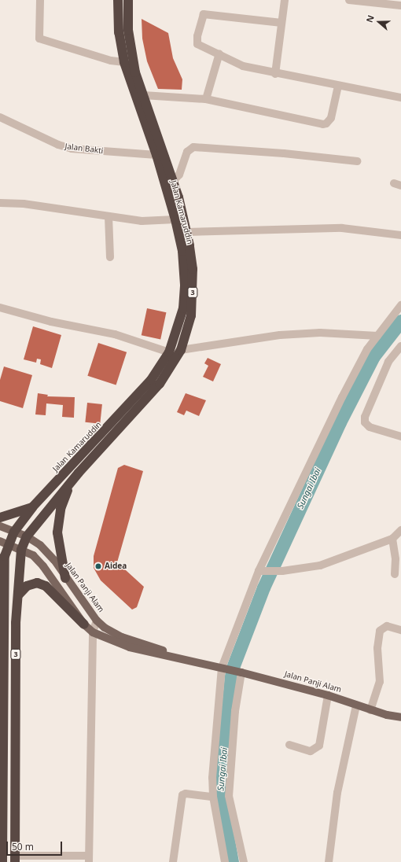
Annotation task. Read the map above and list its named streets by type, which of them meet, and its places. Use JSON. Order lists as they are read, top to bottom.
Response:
{
  "streets": {
    "highway": ["Jalan Kamaruddin", "3"],
    "main road": ["Jalan Panji Alam"],
    "street": ["Jalan Bakti"]
  },
  "crossings": [
    ["Jalan Bakti", "Jalan Kamaruddin"],
    ["Jalan Kamaruddin", "3"],
    ["Jalan Kamaruddin", "Jalan Panji Alam"],
    ["3", "Jalan Panji Alam"]
  ],
  "water": ["Sungai Ibai"],
  "places": ["Aidea"],
  "scale_bar": "50 m",
  "north": "left"
}
